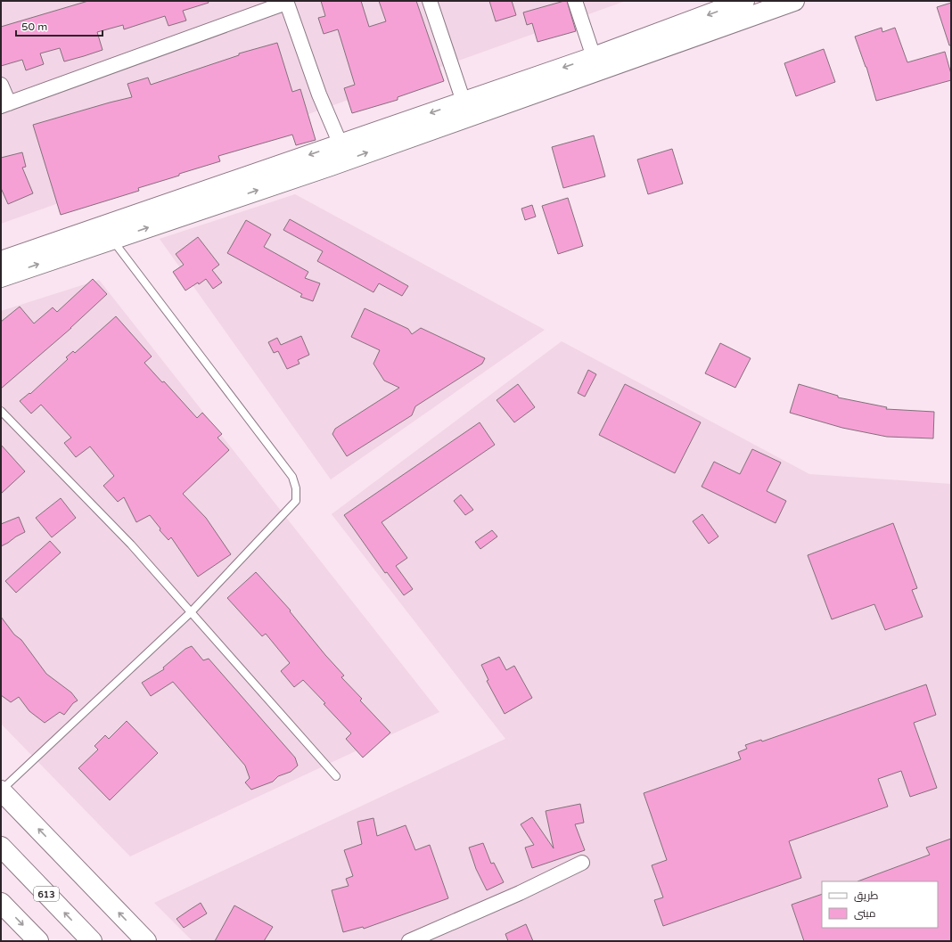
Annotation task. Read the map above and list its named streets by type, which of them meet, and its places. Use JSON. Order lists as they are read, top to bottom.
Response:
{
  "streets": {
    "main road": ["613"]
  },
  "legend": ["طريق", "مبنى"],
  "scale_bar": "50 m"
}
